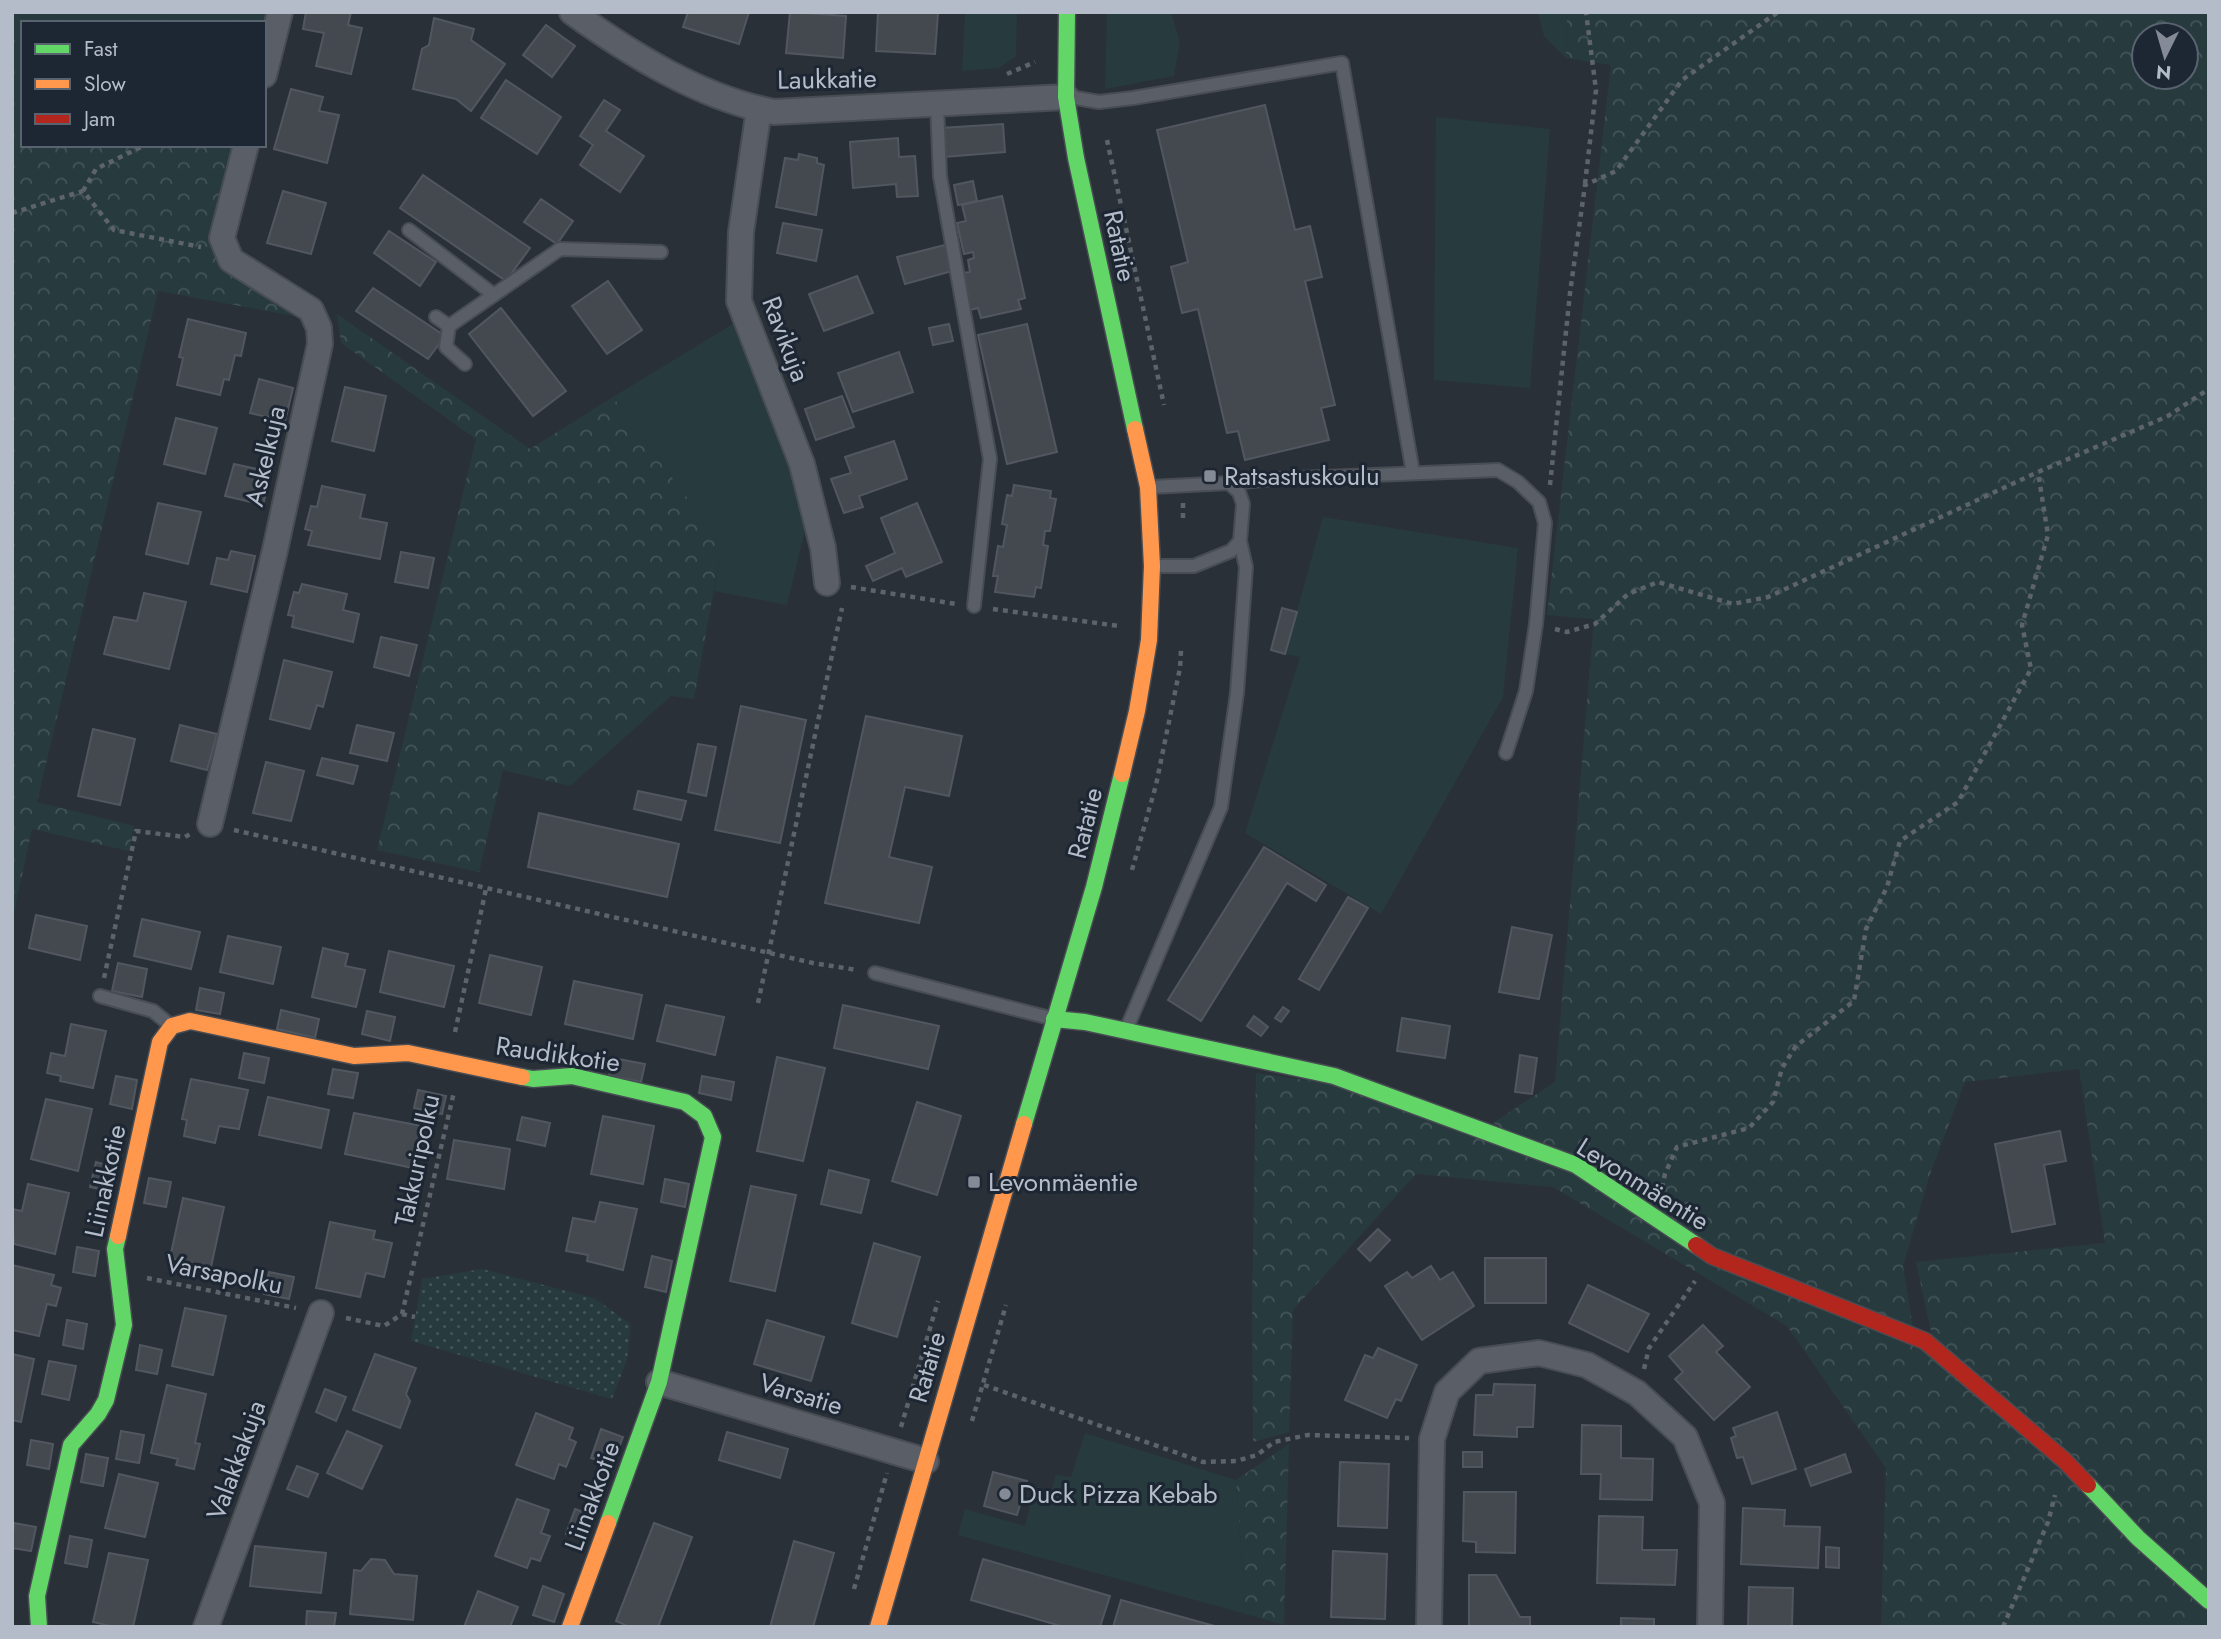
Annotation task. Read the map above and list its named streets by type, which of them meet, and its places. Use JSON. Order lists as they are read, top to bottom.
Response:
{
  "streets": {
    "street": [
      "Laukkatie",
      "Ratatie",
      "Ravikuja",
      "Askelkuja",
      "Raudikkotie",
      "Liinakkotie",
      "Levonmäentie",
      "Varsatie",
      "Valakkakuja"
    ],
    "path": ["Takkuripolku", "Varsapolku"]
  },
  "crossings": [
    ["Laukkatie", "Ratatie"],
    ["Laukkatie", "Ravikuja"],
    ["Ratatie", "Levonmäentie"],
    ["Ratatie", "Varsatie"],
    ["Raudikkotie", "Takkuripolku"],
    ["Raudikkotie", "Liinakkotie"],
    ["Raudikkotie", "Varsatie"],
    ["Liinakkotie", "Varsapolku"],
    ["Liinakkotie", "Varsatie"],
    ["Varsapolku", "Valakkakuja"]
  ],
  "places": {
    "transit": ["Ratsastuskoulu", "Levonmäentie"],
    "other": ["Duck Pizza Kebab"]
  },
  "legend": ["Fast", "Slow", "Jam"],
  "north": "bottom"
}
